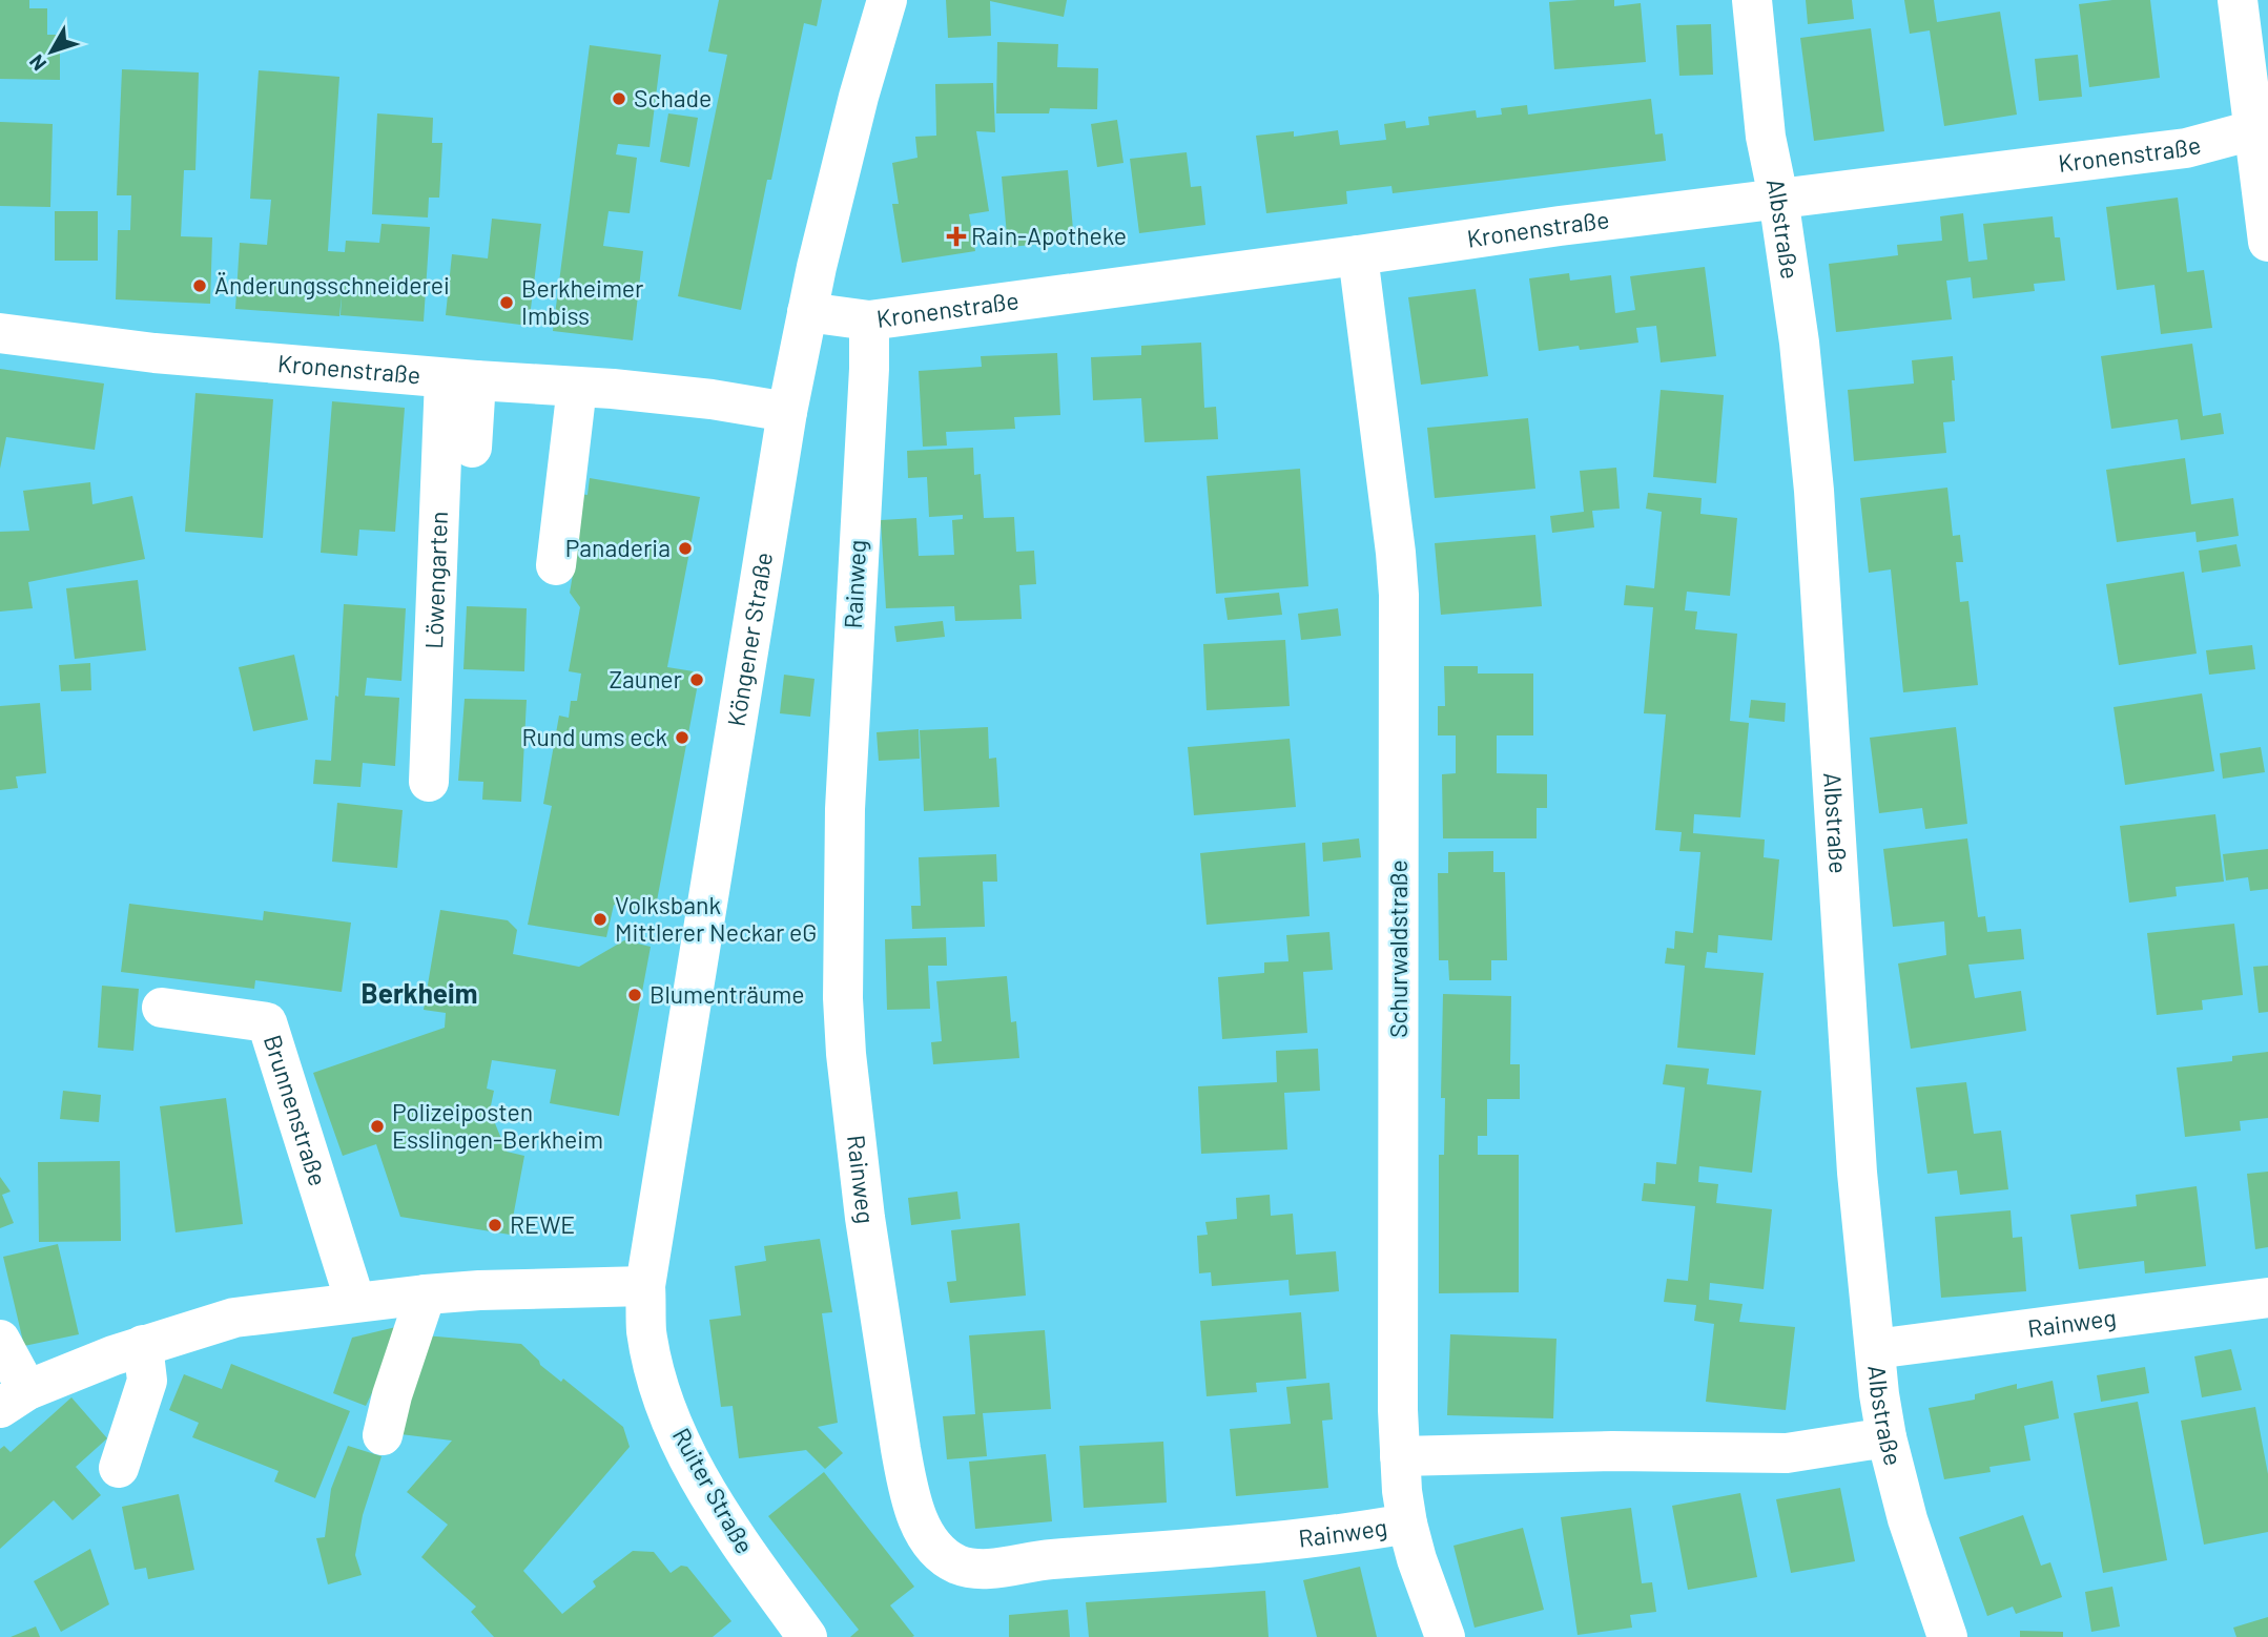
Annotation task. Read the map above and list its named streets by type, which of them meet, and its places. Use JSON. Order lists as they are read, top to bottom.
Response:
{
  "streets": {
    "street": [
      "Kronenstraße",
      "Albstraße",
      "Löwengarten",
      "Rainweg",
      "Köngener Straße",
      "Schurwaldstraße",
      "Brunnenstraße",
      "Ruiter Straße"
    ]
  },
  "crossings": [
    ["Kronenstraße", "Albstraße"],
    ["Kronenstraße", "Löwengarten"],
    ["Kronenstraße", "Rainweg"],
    ["Kronenstraße", "Köngener Straße"],
    ["Kronenstraße", "Schurwaldstraße"],
    ["Albstraße", "Rainweg"],
    ["Rainweg", "Schurwaldstraße"],
    ["Köngener Straße", "Ruiter Straße"]
  ],
  "districts": ["Berkheim"],
  "places": {
    "other": [
      "Schade",
      "Änderungsschneiderei",
      "Berkheimer Imbiss",
      "Panaderia",
      "Zauner",
      "Rund ums eck",
      "Volksbank Mittlerer Neckar eG",
      "Blumenträume",
      "Polizeiposten Esslingen-Berkheim",
      "REWE"
    ],
    "health": ["Rain-Apotheke"]
  },
  "north": "bottom left"
}
